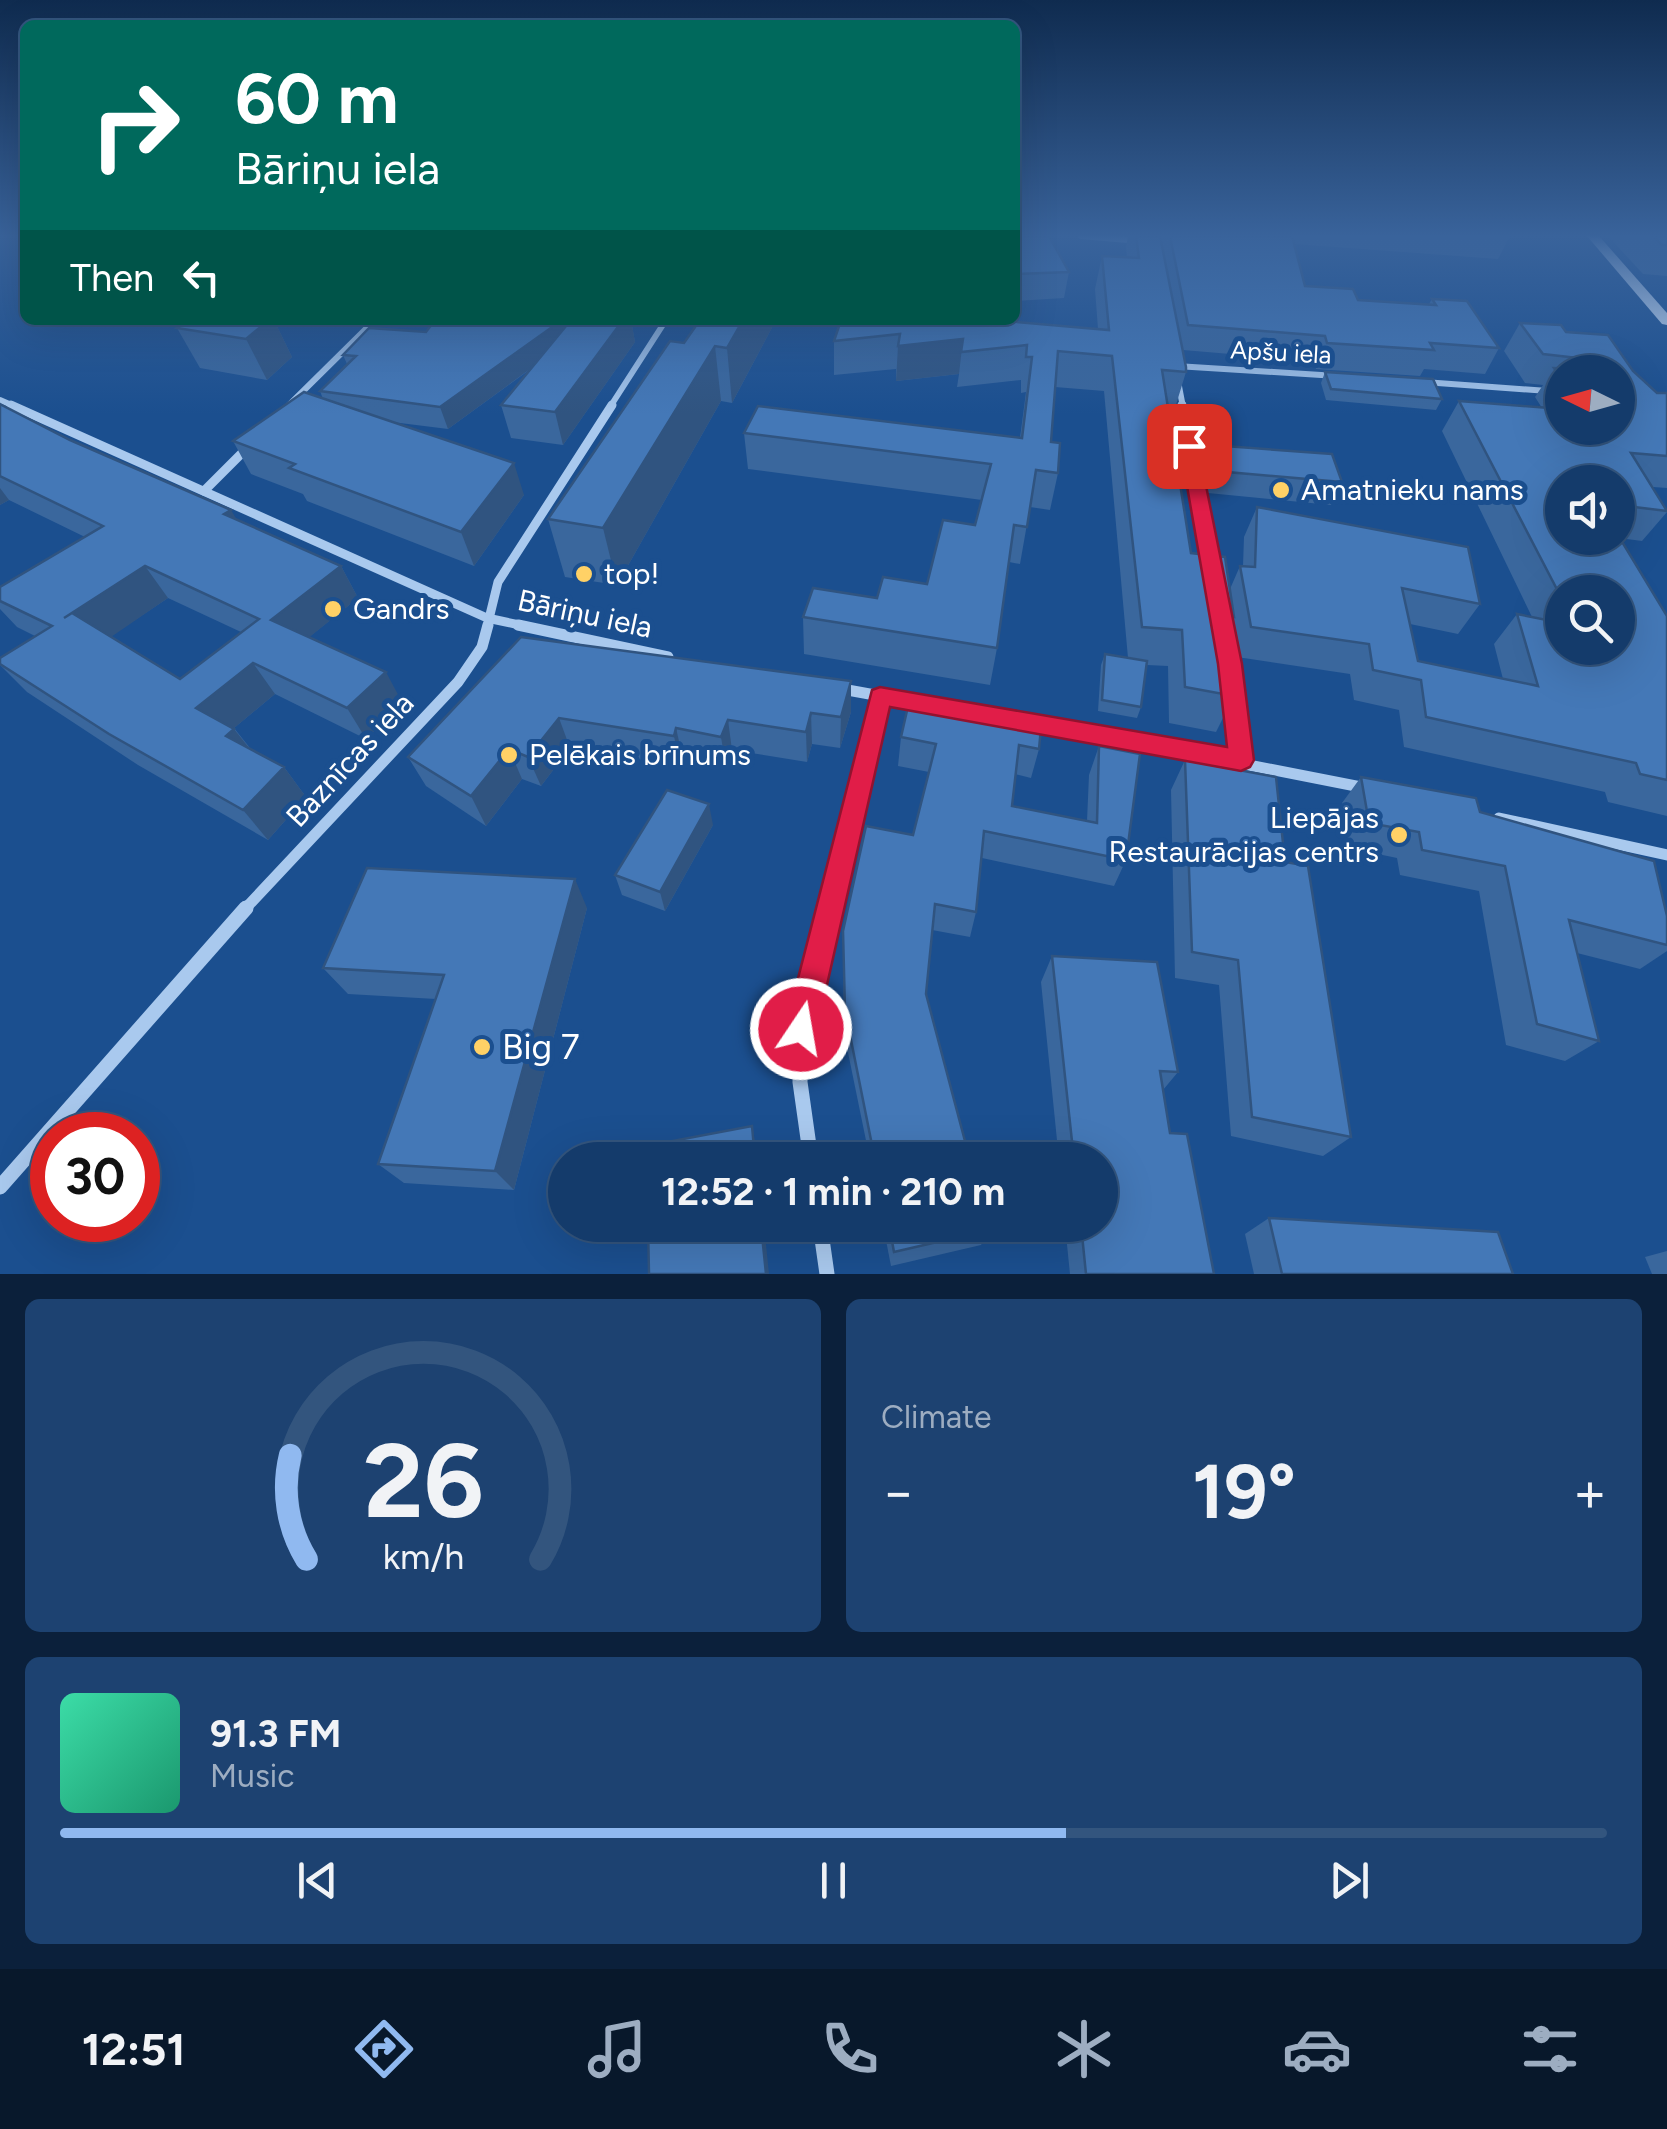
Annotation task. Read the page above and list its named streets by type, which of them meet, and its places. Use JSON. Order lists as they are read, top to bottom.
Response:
{
  "streets": {
    "street": ["Apšu iela", "Bāriņu iela", "Baznīcas iela"]
  },
  "crossings": [
    ["Bāriņu iela", "Baznīcas iela"]
  ],
  "places": [
    "Amatnieku nams",
    "top!",
    "Gandrs",
    "Pelēkais brīnums",
    "Liepājas Restaurācijas centrs",
    "Big 7"
  ],
  "north": "left",
  "page": {
    "turn": ["60 m", "Bāriņu iela"],
    "then": "Then",
    "limit": "30",
    "trip": "12:52 · 1 min · 210 m",
    "tile": "Climate",
    "heat": ["−", "19°", "+"],
    "song": ["91.3 FM", "Music"],
    "tabs": "12:51",
    "gauge": ["26", "km/h"]
  }
}
